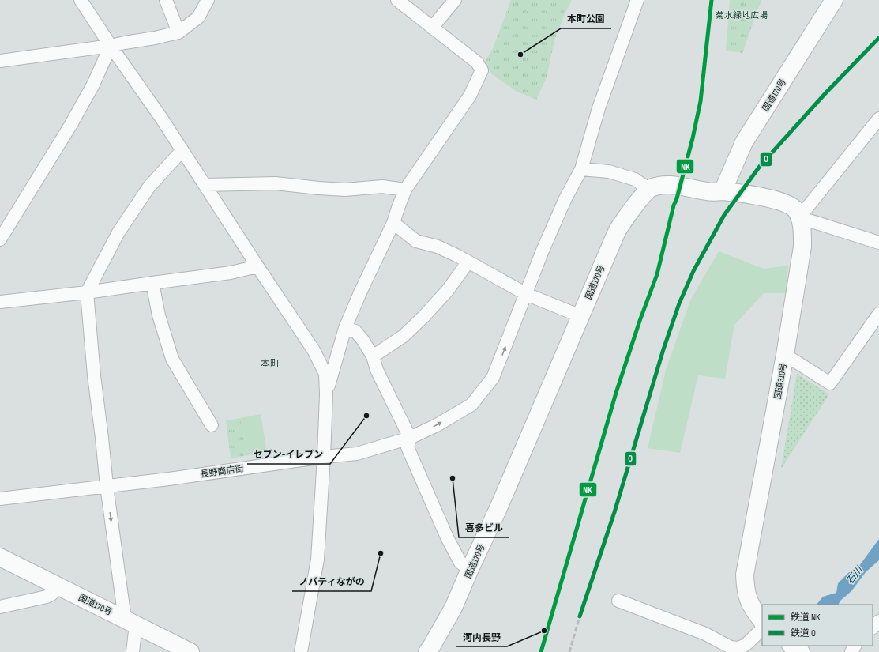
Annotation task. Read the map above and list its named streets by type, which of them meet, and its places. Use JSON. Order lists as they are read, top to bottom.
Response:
{
  "streets": {
    "highway": ["国道170号", "国道310号"],
    "street": ["長野商店街"]
  },
  "crossings": [
    ["国道170号", "国道310号"]
  ],
  "districts": ["本町"],
  "water": ["石川"],
  "parks": ["菊水緑地広場"],
  "places": [
    "本町公園",
    "セブン-イレブン",
    "喜多ビル",
    "ノバティながの",
    "河内長野"
  ],
  "lines": ["rail line NK", "rail line O"],
  "legend": ["鉄道 NK", "鉄道 O"]
}
